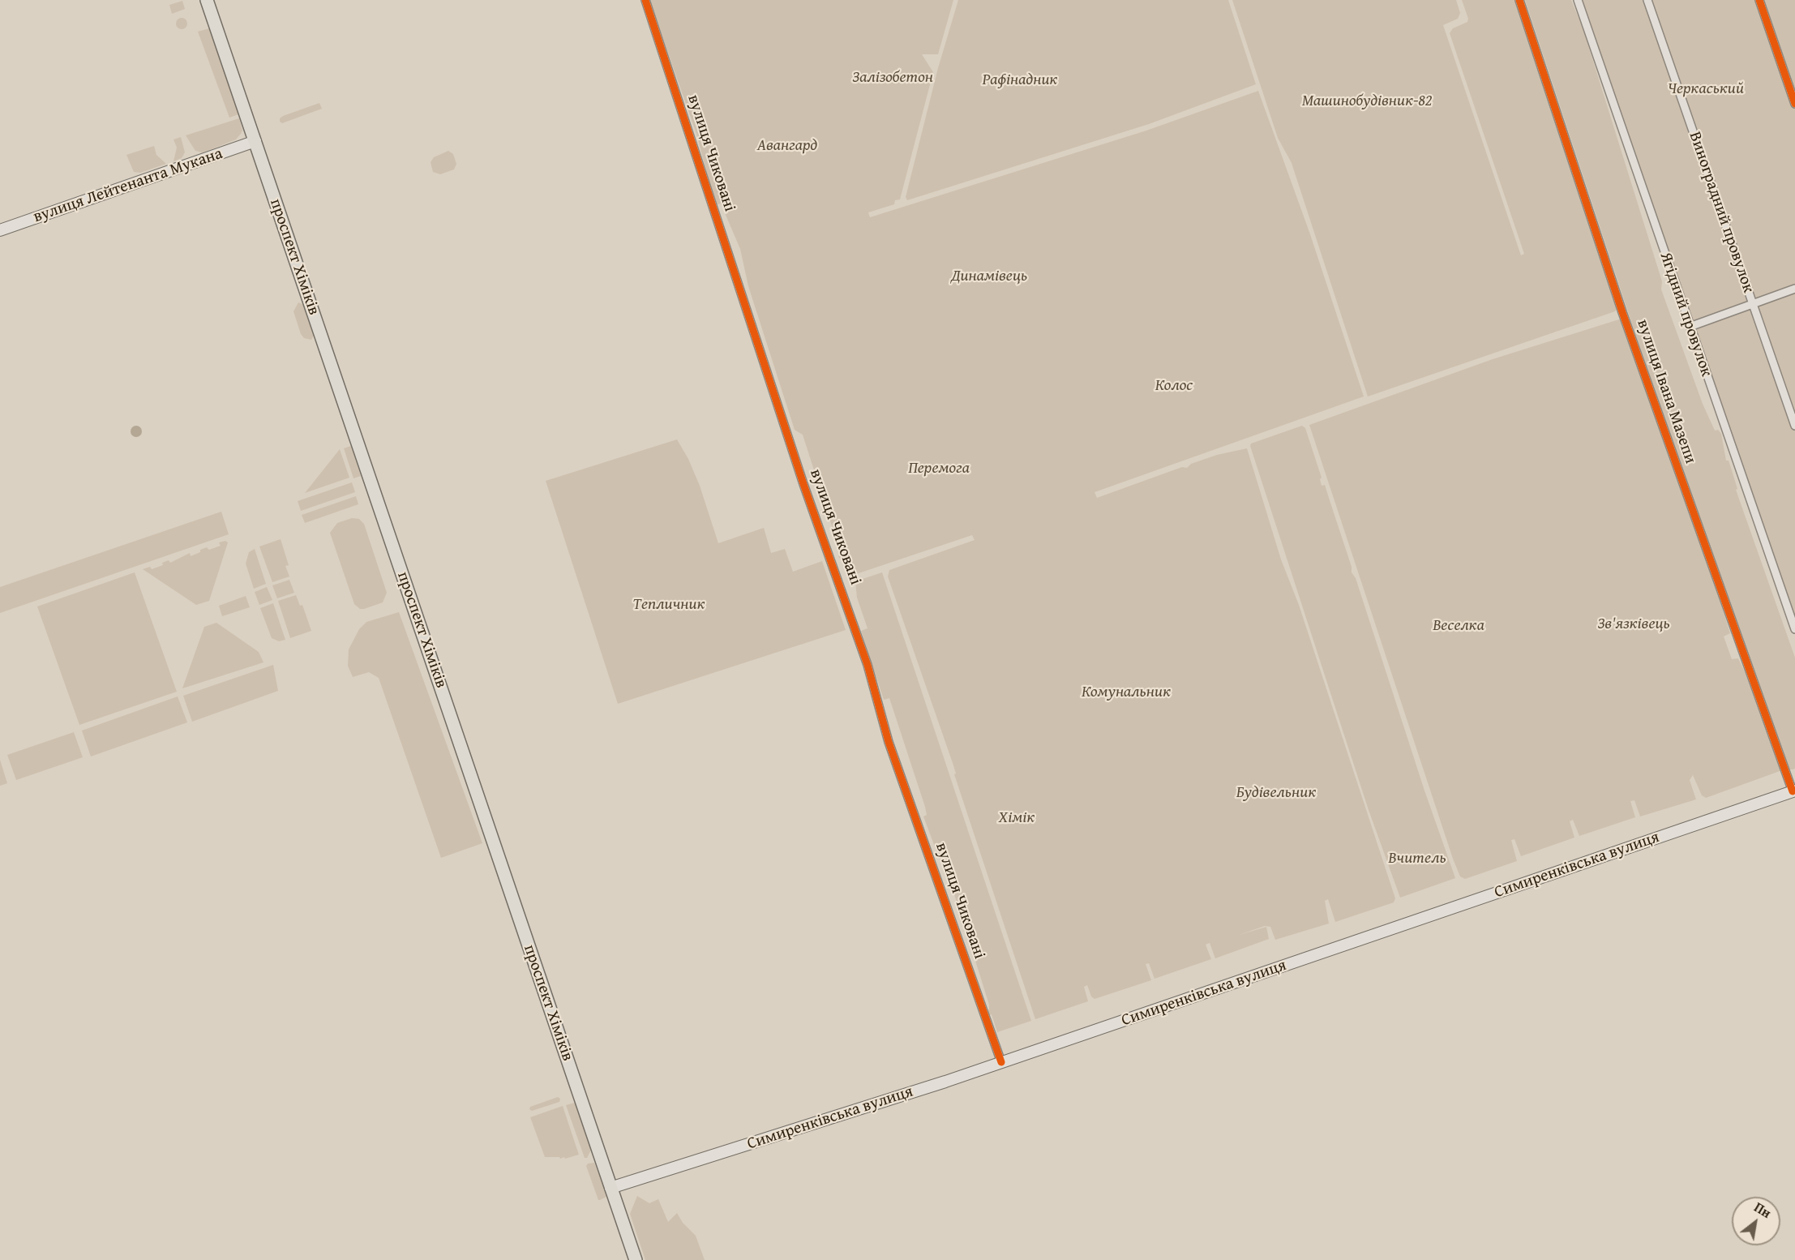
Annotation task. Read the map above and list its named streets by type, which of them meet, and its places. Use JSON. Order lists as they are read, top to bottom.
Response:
{
  "streets": {
    "main road": ["вулиця Лейтенанта Мукана", "проспект Хіміків", "Симиренківська вулиця"],
    "street": [
      "вулиця Чиковані",
      "Виноградний провулок",
      "Ягідний провулок",
      "вулиця Івана Мазепи"
    ]
  },
  "crossings": [
    ["вулиця Чиковані", "Симиренківська вулиця"],
    ["вулиця Лейтенанта Мукана", "проспект Хіміків"],
    ["проспект Хіміків", "Симиренківська вулиця"],
    ["вулиця Івана Мазепи", "Симиренківська вулиця"]
  ],
  "parks": [
    "Залізобетон",
    "Рафінадник",
    "Черкаський",
    "Машинобудівник-82",
    "Авангард",
    "Динамівець",
    "Колос",
    "Перемога",
    "Тепличник",
    "Зв'язківець",
    "Веселка",
    "Комунальник",
    "Будівельник",
    "Хімік",
    "Вчитель"
  ],
  "north": "top right"
}
